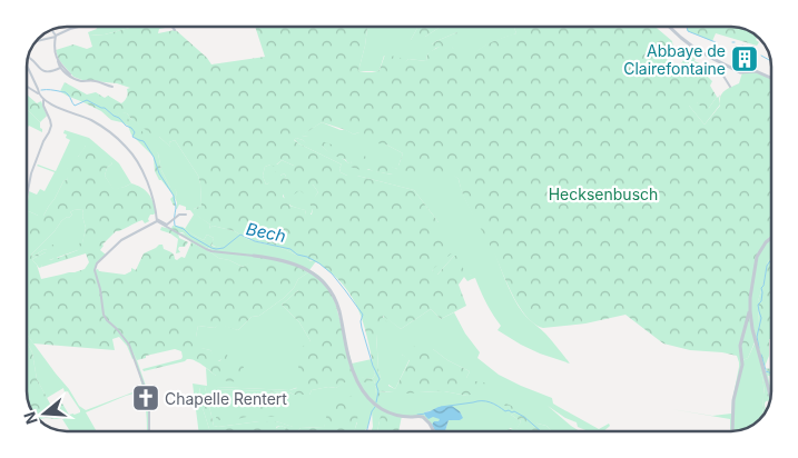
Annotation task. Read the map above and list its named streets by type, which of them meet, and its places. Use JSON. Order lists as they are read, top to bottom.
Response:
{
  "water": ["Bech"],
  "parks": ["Hecksenbusch"],
  "places": {
    "building": ["Abbaye de Clairefontaine"],
    "church": ["Chapelle Rentert"]
  },
  "north": "left"
}
